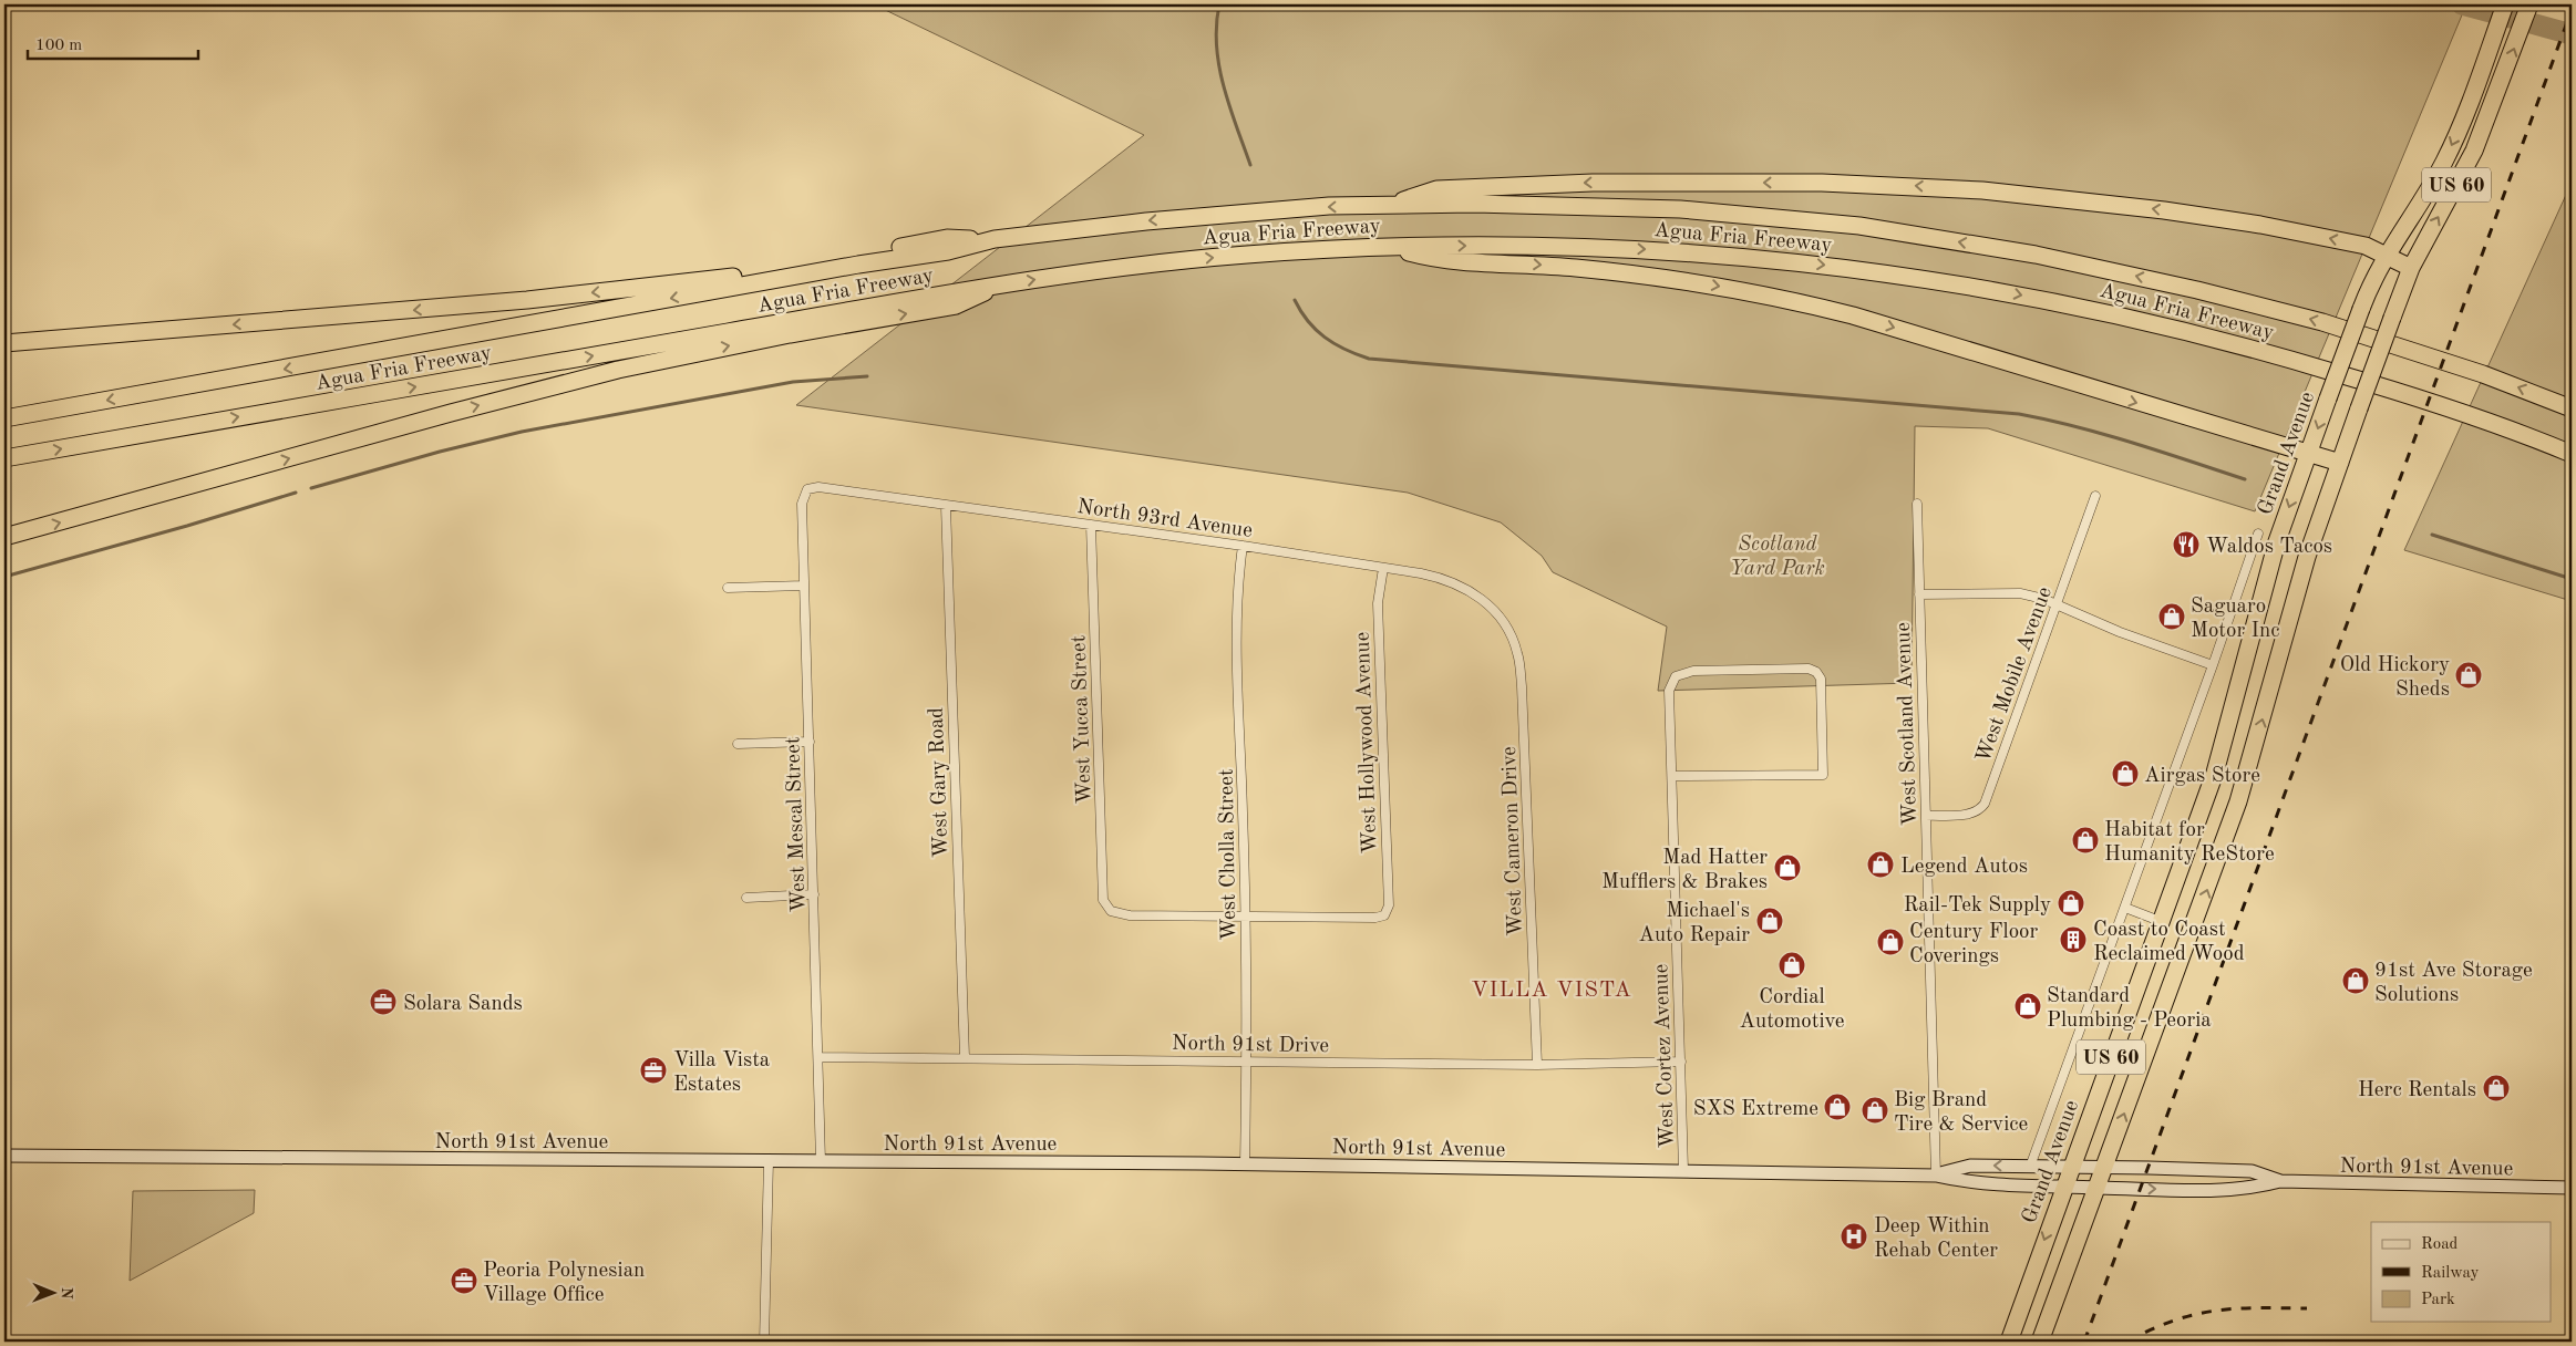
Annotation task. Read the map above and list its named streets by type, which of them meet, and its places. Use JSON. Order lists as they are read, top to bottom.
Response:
{
  "streets": {
    "highway": ["US 60", "Agua Fria Freeway", "Grand Avenue"],
    "main road": ["North 91st Avenue"],
    "street": [
      "North 93rd Avenue",
      "West Mobile Avenue",
      "West Yucca Street",
      "West Scotland Avenue",
      "West Hollywood Avenue",
      "West Gary Road",
      "West Mescal Street",
      "West Cameron Drive",
      "West Cholla Street",
      "North 91st Drive",
      "West Cortez Avenue"
    ]
  },
  "crossings": [
    ["US 60", "North 91st Avenue"],
    ["Grand Avenue", "North 91st Avenue"],
    ["North 93rd Avenue", "West Yucca Street"],
    ["North 93rd Avenue", "West Hollywood Avenue"],
    ["North 93rd Avenue", "West Gary Road"],
    ["North 93rd Avenue", "West Mescal Street"],
    ["North 93rd Avenue", "West Cameron Drive"],
    ["North 93rd Avenue", "West Cholla Street"],
    ["West Mobile Avenue", "West Scotland Avenue"],
    ["West Yucca Street", "West Hollywood Avenue"],
    ["West Yucca Street", "West Cholla Street"],
    ["West Scotland Avenue", "North 91st Avenue"],
    ["West Hollywood Avenue", "West Cholla Street"],
    ["West Gary Road", "North 91st Drive"],
    ["West Mescal Street", "North 91st Drive"],
    ["West Mescal Street", "North 91st Avenue"],
    ["West Cameron Drive", "North 91st Drive"],
    ["West Cholla Street", "North 91st Drive"],
    ["West Cholla Street", "North 91st Avenue"],
    ["North 91st Drive", "West Cortez Avenue"],
    ["West Cortez Avenue", "North 91st Avenue"]
  ],
  "districts": ["VILLA VISTA"],
  "parks": ["Scotland Yard Park"],
  "places": {
    "restaurant": ["Waldos Tacos"],
    "shop": [
      "Saguaro Motor Inc",
      "Old Hickory Sheds",
      "Airgas Store",
      "Habitat for Humanity ReStore",
      "Legend Autos",
      "Mad Hatter Mufflers & Brakes",
      "Rail-Tek Supply",
      "Michael's Auto Repair",
      "Century Floor Coverings",
      "Cordial Automotive",
      "91st Ave Storage Solutions",
      "Standard Plumbing - Peoria",
      "Herc Rentals",
      "SXS Extreme",
      "Big Brand Tire & Service"
    ],
    "building": ["Coast to Coast Reclaimed Wood"],
    "office": ["Solara Sands", "Villa Vista Estates", "Peoria Polynesian Village Office"],
    "hospital": ["Deep Within Rehab Center"]
  },
  "legend": ["Road", "Railway", "Park"],
  "scale_bar": "100 m",
  "north": "right"
}
